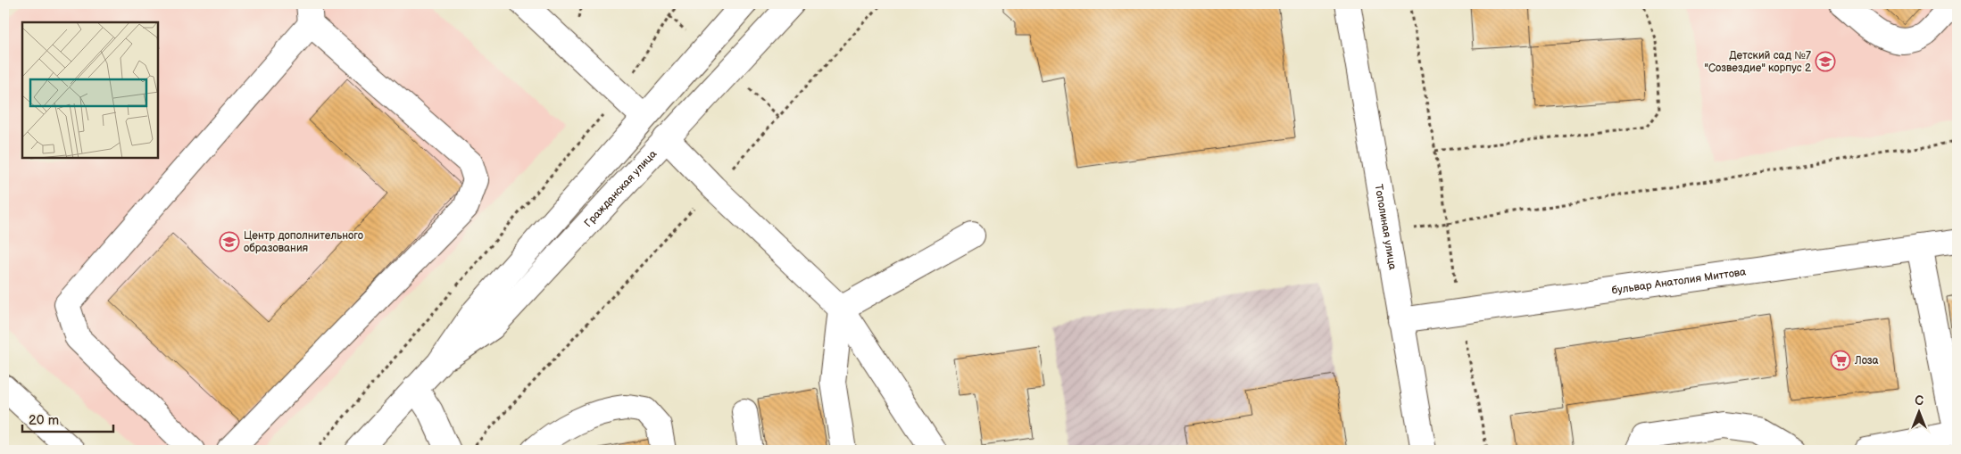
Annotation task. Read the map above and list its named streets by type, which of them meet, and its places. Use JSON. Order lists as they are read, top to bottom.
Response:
{
  "streets": {
    "street": ["Гражданская улица", "Тополиная улица", "бульвар Анатолия Миттова"]
  },
  "crossings": [
    ["Тополиная улица", "бульвар Анатолия Миттова"]
  ],
  "places": {
    "school or university": ["Детский сад №7 \"Созвездие\" корпус 2", "Центр дополнительного образования"],
    "supermarket": ["Лоза"]
  },
  "scale_bar": "20 m",
  "north": "top"
}
